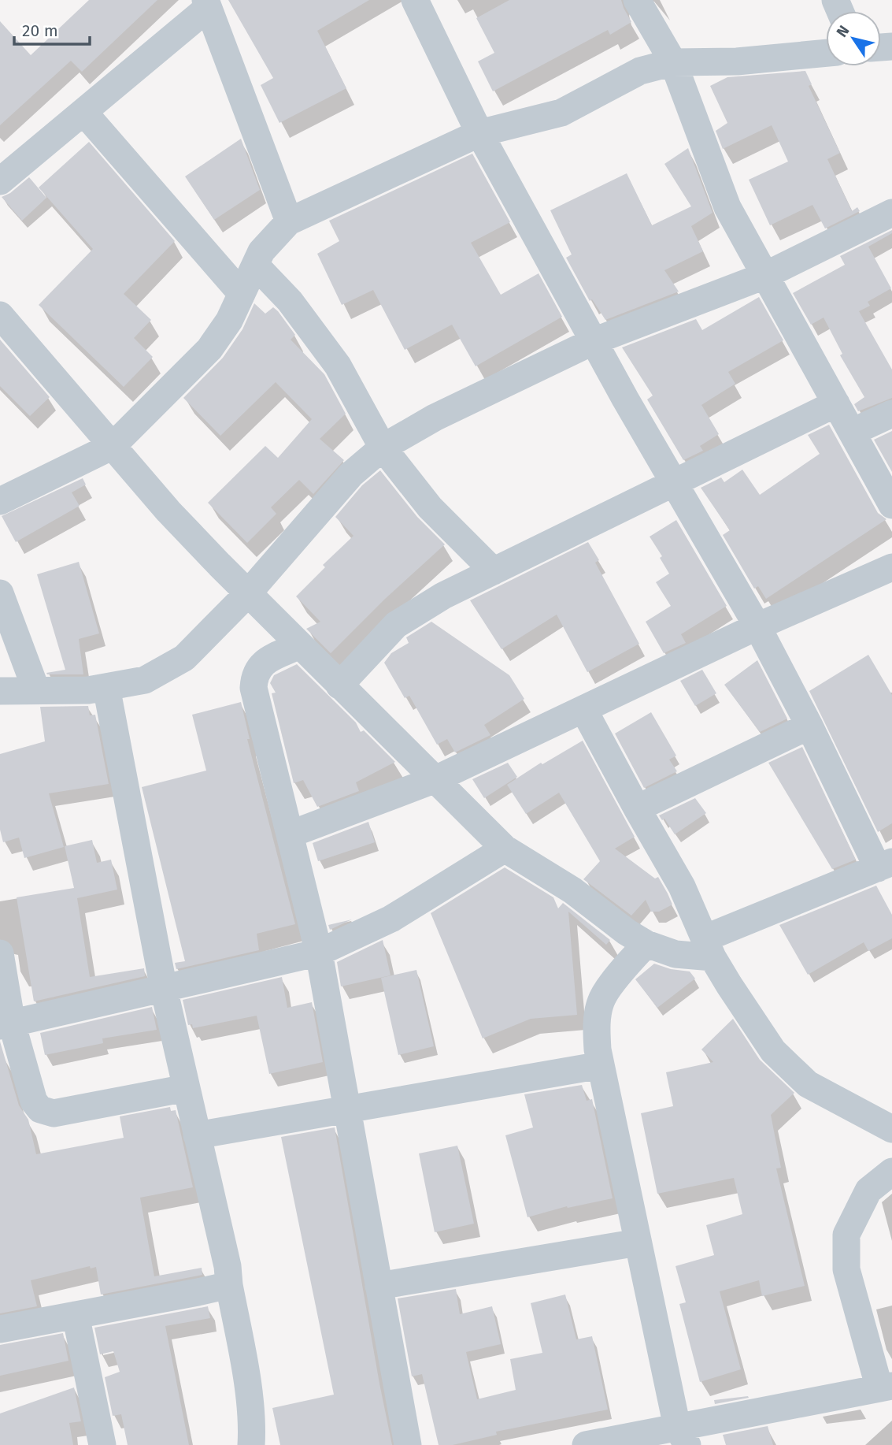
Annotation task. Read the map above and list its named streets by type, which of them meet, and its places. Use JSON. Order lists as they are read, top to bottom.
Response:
{
  "scale_bar": "20 m",
  "north": "top left"
}
